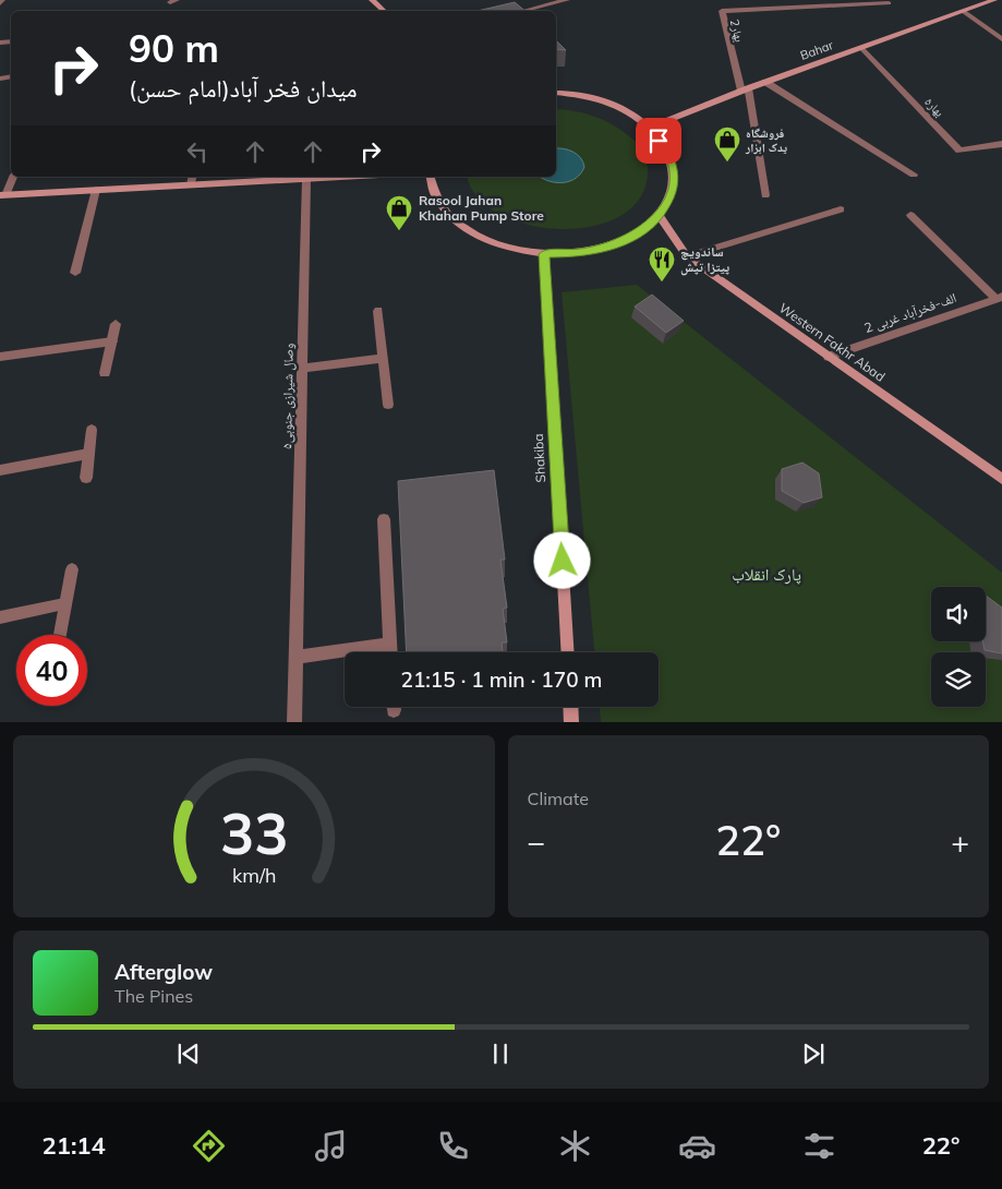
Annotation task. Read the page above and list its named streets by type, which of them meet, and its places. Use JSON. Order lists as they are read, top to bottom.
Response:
{
  "streets": {
    "main road": ["Bahar", "Western Fakhr Abad", "Shakiba"],
    "street": [
      "2بهار",
      "بهار۵",
      "2 الف-فخرآباد غربی",
      "۵وصال شیرازی جنوبی"
    ]
  },
  "crossings": [
    ["2بهار", "Bahar"],
    ["Bahar", "بهار۵"],
    ["2 الف-فخرآباد غربی", "Western Fakhr Abad"]
  ],
  "parks": ["پارک انقلاب"],
  "places": {
    "shop": ["فروشگاه یدک ابزار", "Rasool Jahan Khahan Pump Store"],
    "restaurant": ["ساندویچ پیتزا تپش"]
  },
  "page": {
    "turn": ["90 m", "میدان فخر آباد(امام حسن)"],
    "limit": "40",
    "trip": "21:15 · 1 min · 170 m",
    "tile": "Climate",
    "heat": ["−", "22°", "+"],
    "song": ["Afterglow", "The Pines"],
    "tabs": ["21:14", "22°"],
    "gauge": ["33", "km/h"]
  }
}
